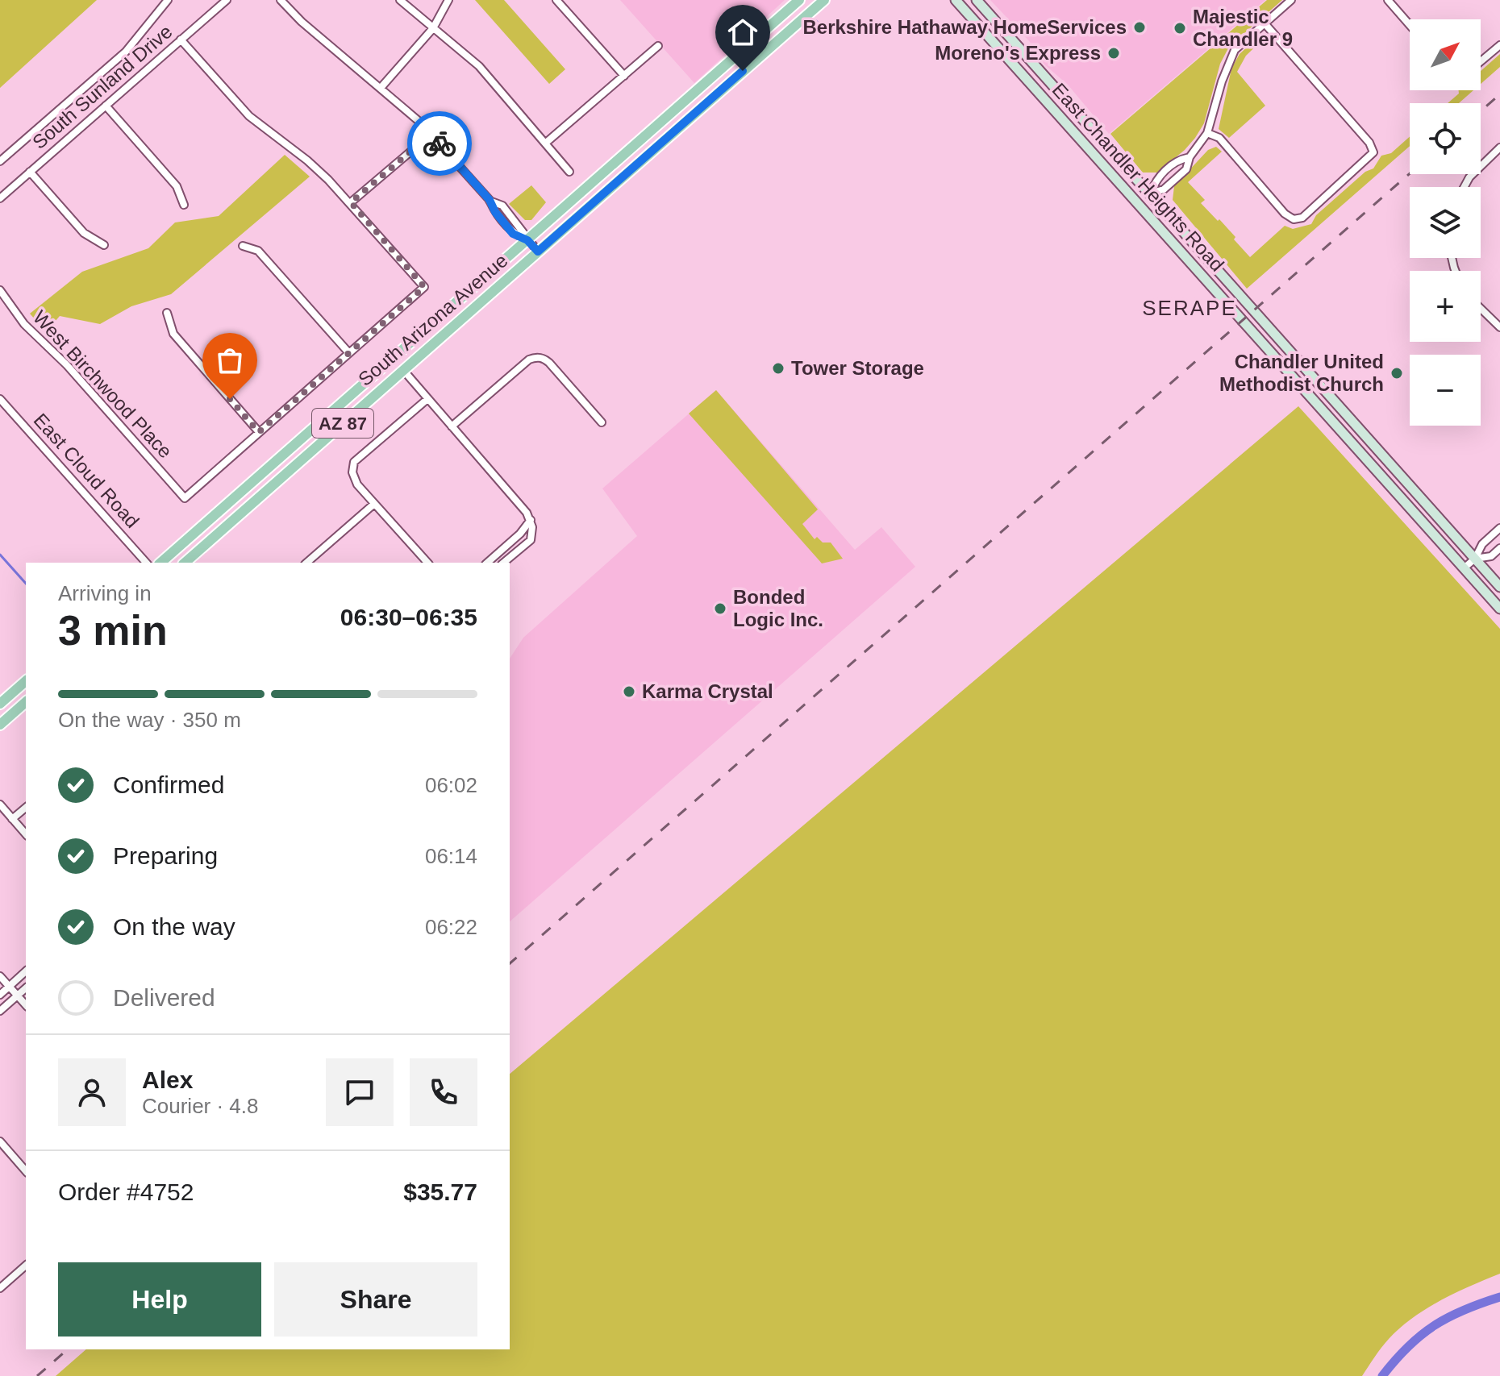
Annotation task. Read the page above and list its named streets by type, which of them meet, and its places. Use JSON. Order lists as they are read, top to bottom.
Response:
{
  "streets": {
    "main road": ["East Chandler Heights Road", "South Arizona Avenue", "AZ 87"],
    "street": ["South Sunland Drive", "West Birchwood Place", "East Cloud Road"]
  },
  "districts": ["SERAPE"],
  "places": [
    "Berkshire Hathaway HomeServices",
    "Majestic Chandler 9",
    "Moreno's Express",
    "Tower Storage",
    "Chandler United Methodist Church",
    "Bonded Logic Inc.",
    "Karma Crystal"
  ],
  "north": "top right",
  "page": {
    "map_buttons": ["+", "−"],
    "heading": ["3 min", "Arriving in", "06:30–06:35"],
    "panel": [
      "Alex",
      "Courier · 4.8",
      "Order #4752",
      "$35.77"
    ],
    "bar": "On the way · 350 m",
    "list": [
      ["Confirmed", "06:02"],
      ["Preparing", "06:14"],
      ["On the way", "06:22"],
      "Delivered"
    ],
    "buttons": ["Help", "Share"]
  }
}
